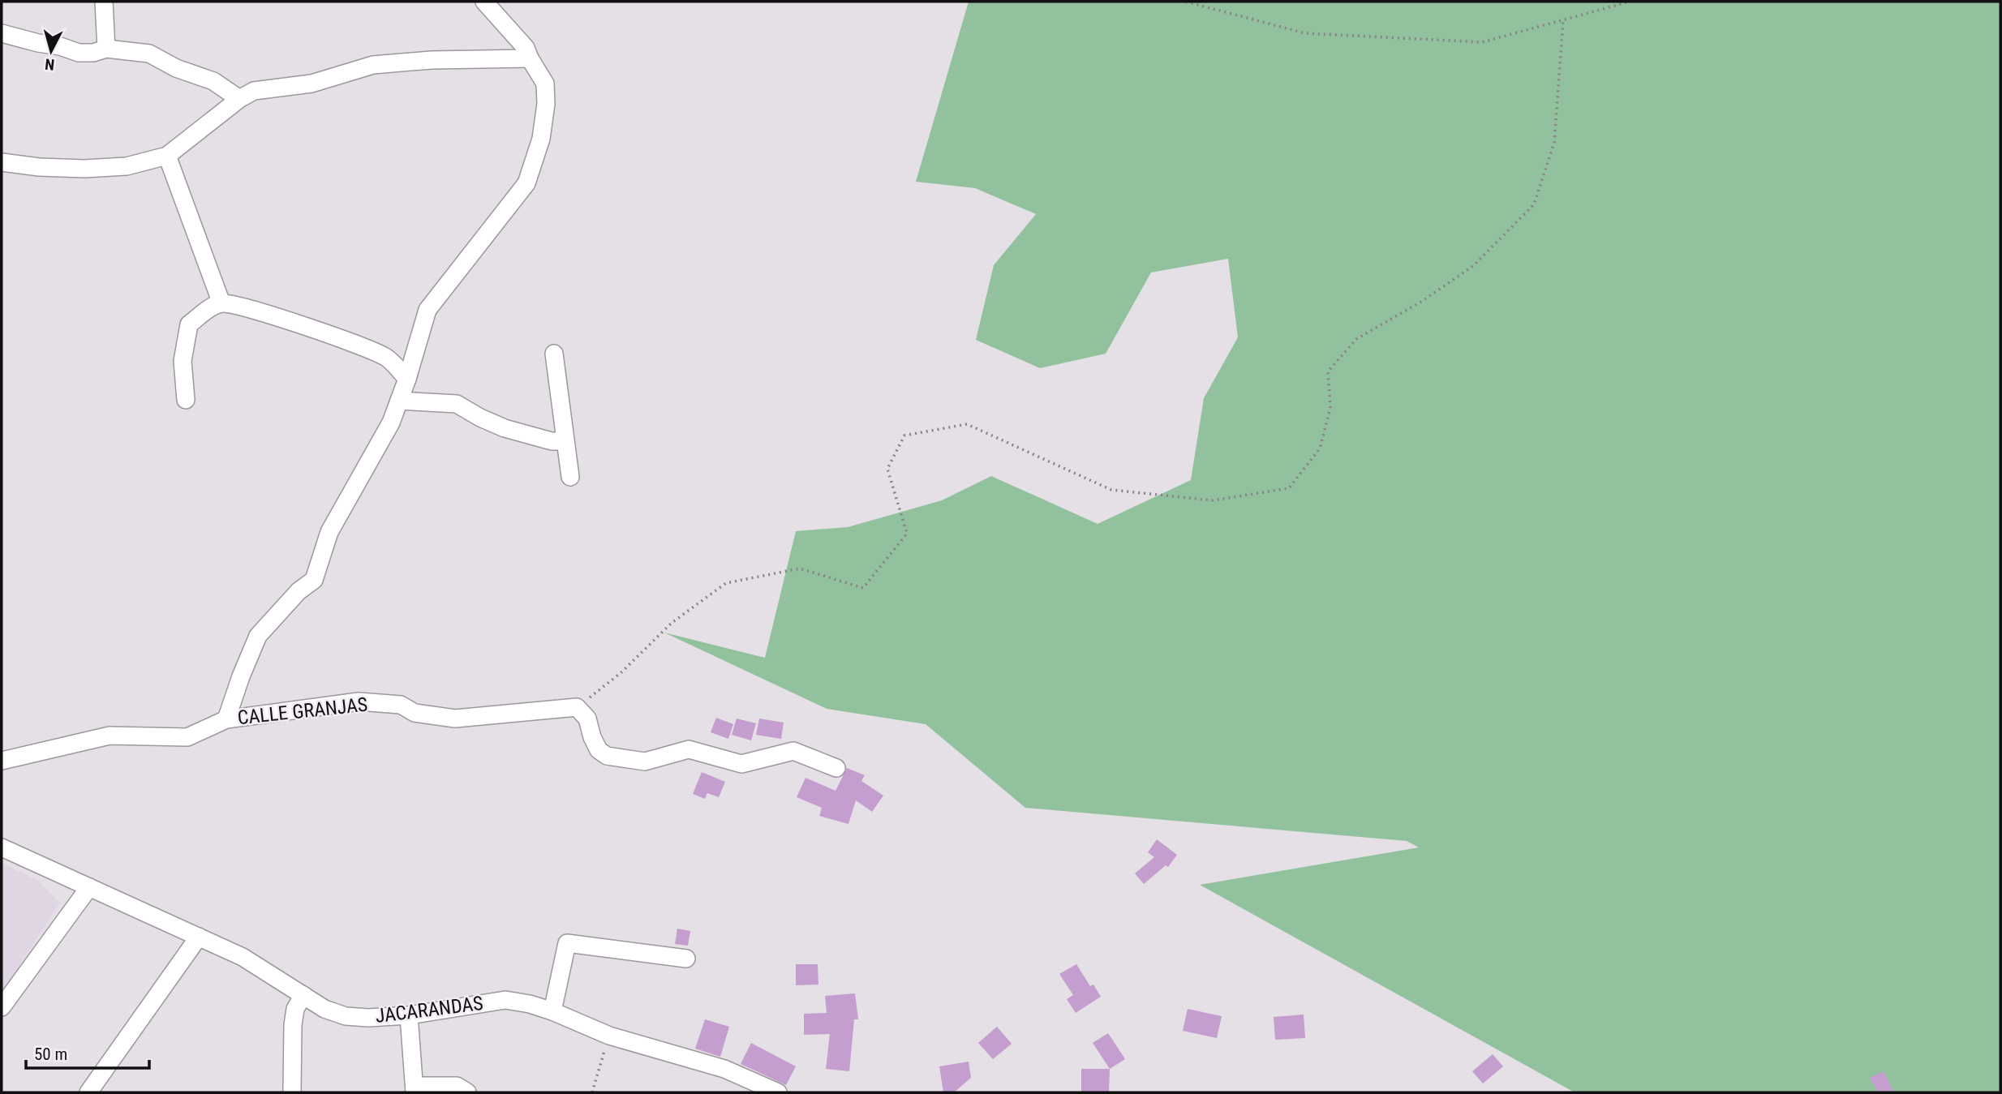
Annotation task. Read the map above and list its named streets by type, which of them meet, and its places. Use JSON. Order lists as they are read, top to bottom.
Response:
{
  "streets": {
    "street": ["CALLE GRANJAS", "JACARANDAS"]
  },
  "scale_bar": "50 m",
  "north": "bottom"
}
